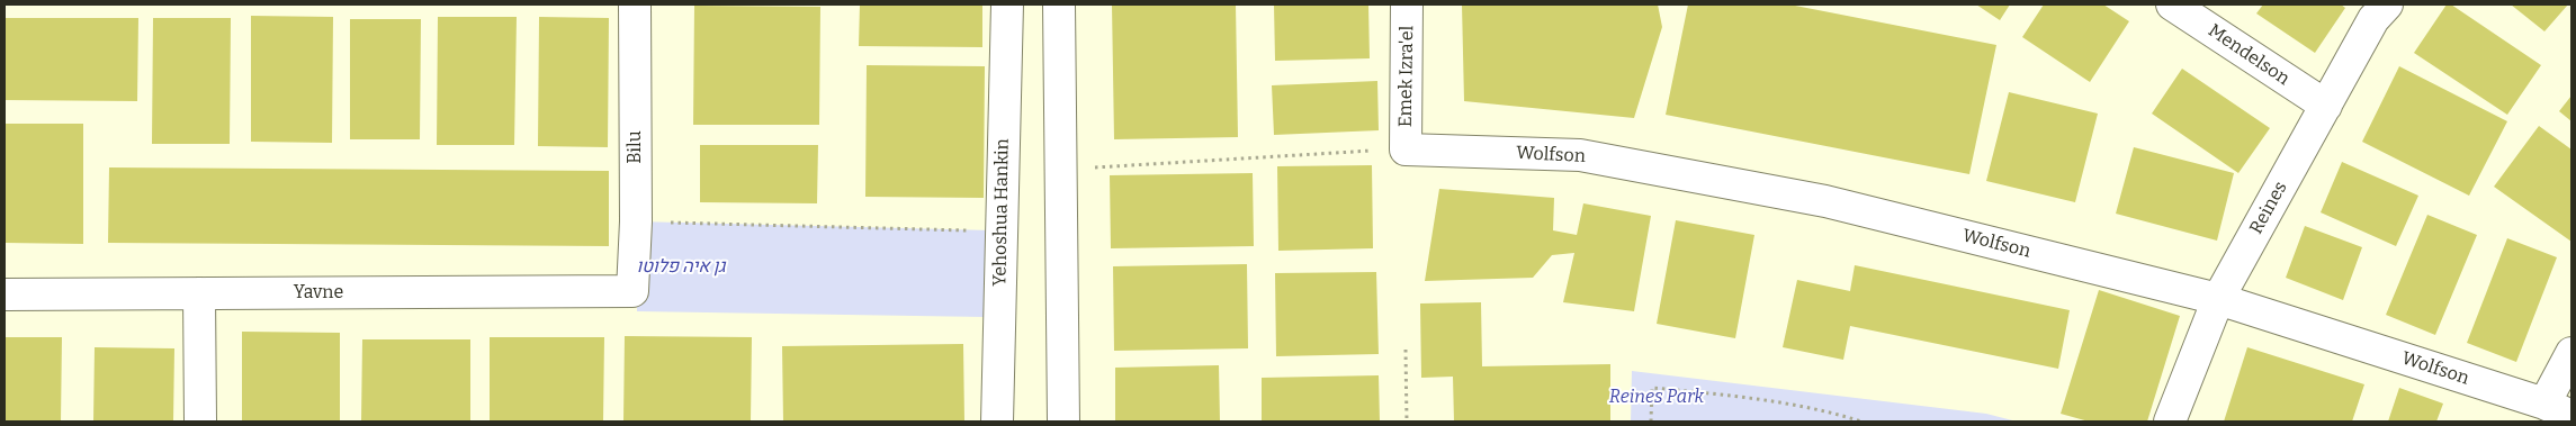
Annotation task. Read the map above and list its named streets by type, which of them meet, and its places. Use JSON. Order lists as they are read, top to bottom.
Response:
{
  "streets": {
    "street": [
      "Mendelson",
      "Emek Izra'el",
      "Bilu",
      "Wolfson",
      "Reines",
      "Yehoshua Hankin",
      "Yavne"
    ]
  },
  "crossings": [
    ["Mendelson", "Reines"],
    ["Emek Izra'el", "Wolfson"],
    ["Bilu", "Yavne"],
    ["Wolfson", "Reines"]
  ],
  "parks": ["גן איה פלוטו", "Reines Park"]
}
